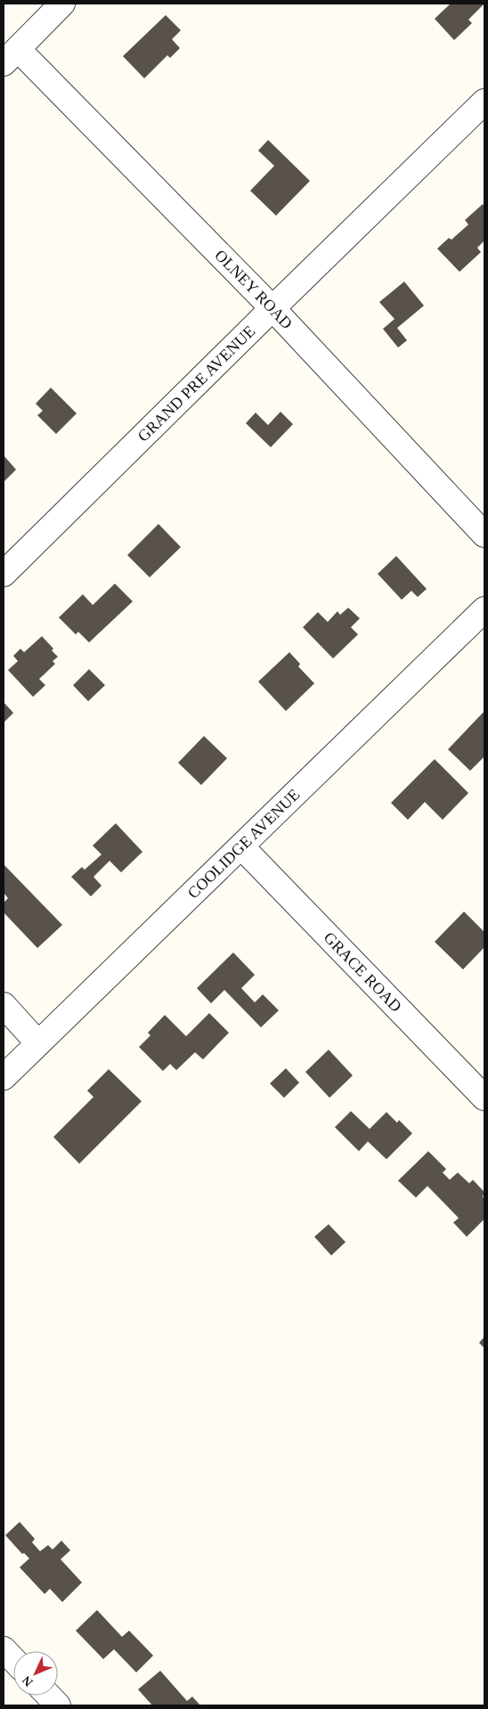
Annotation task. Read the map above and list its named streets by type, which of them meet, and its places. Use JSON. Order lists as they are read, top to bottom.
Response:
{
  "streets": {
    "street": [
      "OLNEY ROAD",
      "GRAND PRE AVENUE",
      "COOLIDGE AVENUE",
      "GRACE ROAD"
    ]
  },
  "crossings": [
    ["OLNEY ROAD", "GRAND PRE AVENUE"],
    ["COOLIDGE AVENUE", "GRACE ROAD"]
  ],
  "north": "bottom left"
}
